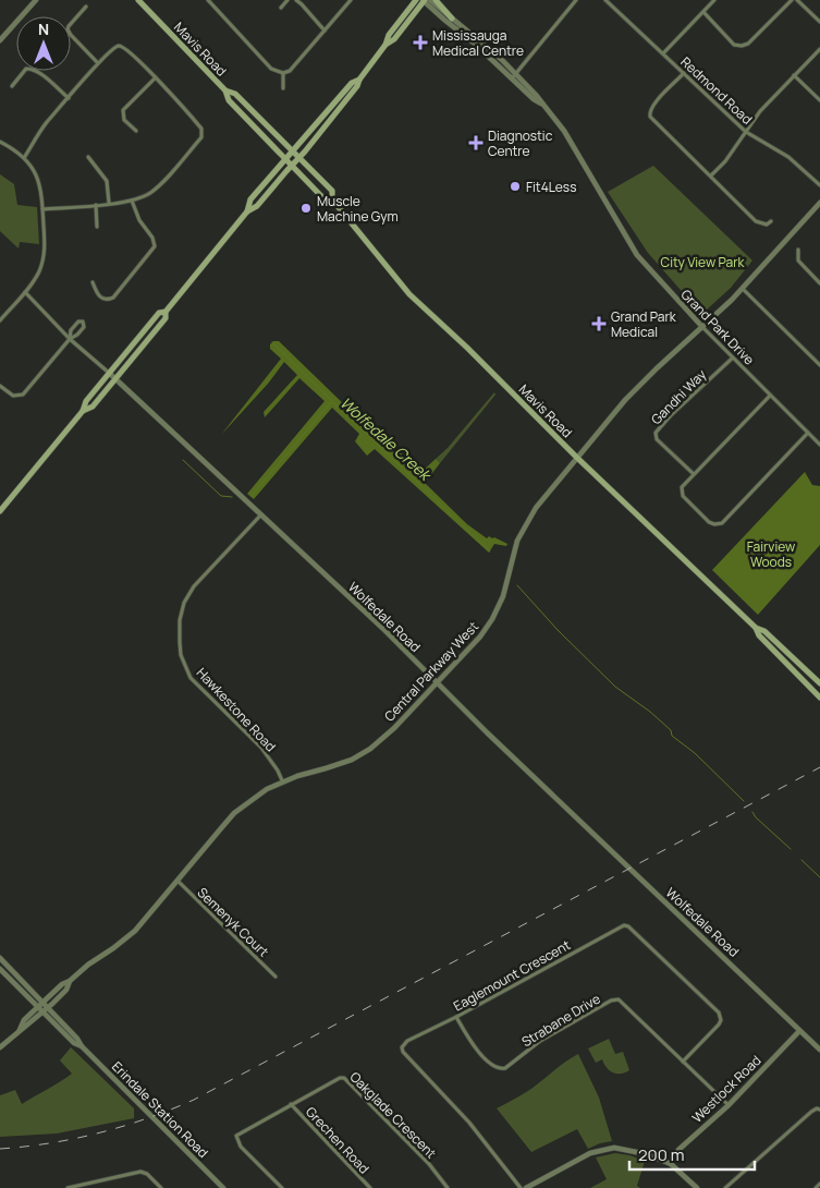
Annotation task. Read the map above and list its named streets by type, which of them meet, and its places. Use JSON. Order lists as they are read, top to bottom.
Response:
{
  "streets": {
    "main road": ["Mavis Road"],
    "street": [
      "Redmond Road",
      "Grand Park Drive",
      "Gandhi Way",
      "Wolfedale Road",
      "Central Parkway West",
      "Hawkestone Road",
      "Semenyk Court",
      "Eaglemount Crescent",
      "Strabane Drive",
      "Westlock Road",
      "Erindale Station Road",
      "Oakglade Crescent",
      "Grechen Road"
    ]
  },
  "crossings": [
    ["Mavis Road", "Central Parkway West"],
    ["Grand Park Drive", "Gandhi Way"],
    ["Grand Park Drive", "Central Parkway West"],
    ["Wolfedale Road", "Central Parkway West"],
    ["Wolfedale Road", "Hawkestone Road"],
    ["Wolfedale Road", "Westlock Road"],
    ["Central Parkway West", "Hawkestone Road"],
    ["Central Parkway West", "Semenyk Court"],
    ["Central Parkway West", "Erindale Station Road"],
    ["Eaglemount Crescent", "Strabane Drive"],
    ["Strabane Drive", "Westlock Road"],
    ["Oakglade Crescent", "Grechen Road"]
  ],
  "water": ["Wolfedale Creek"],
  "parks": ["City View Park", "Fairview Woods"],
  "places": {
    "health": ["Mississauga Medical Centre", "Diagnostic Centre", "Grand Park Medical"],
    "other": ["Fit4Less", "Muscle Machine Gym"]
  },
  "scale_bar": "200 m",
  "north": "top"
}
